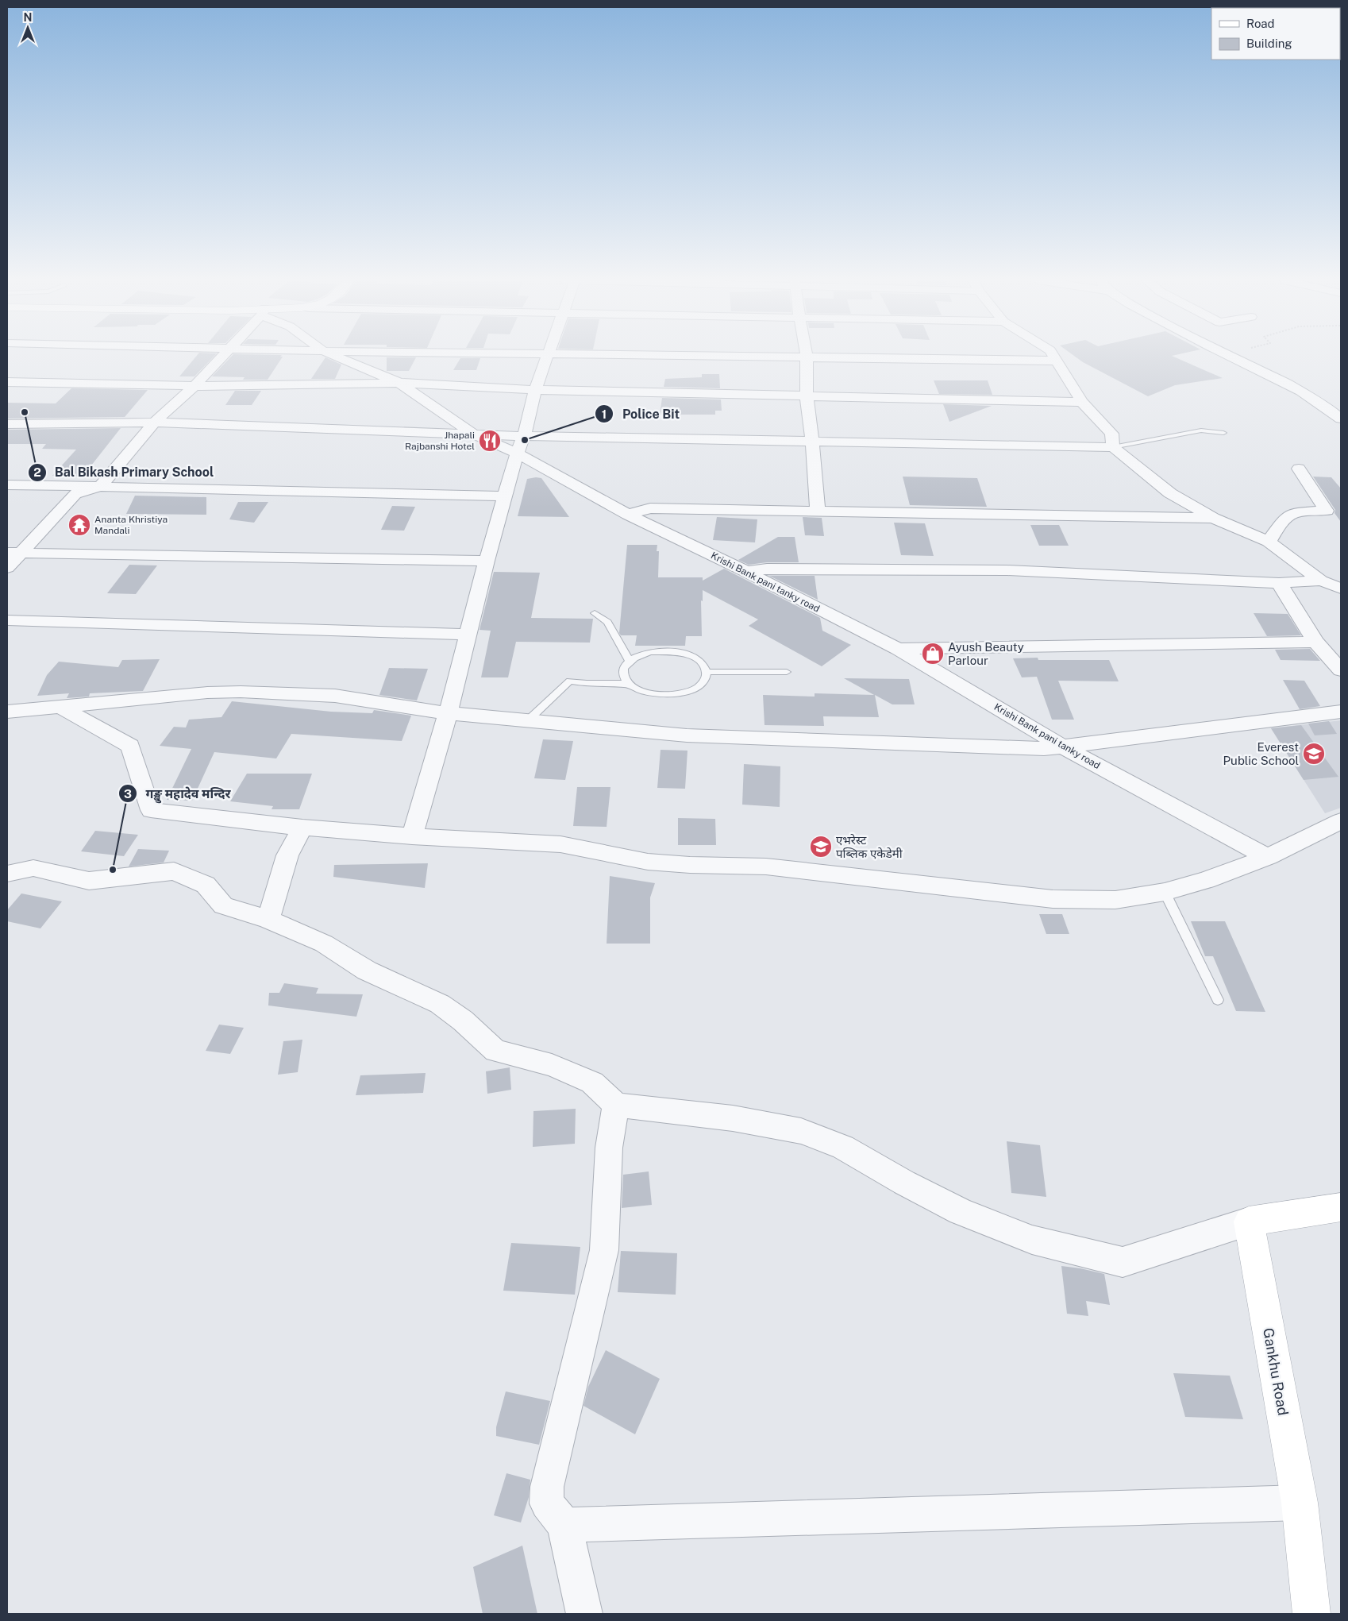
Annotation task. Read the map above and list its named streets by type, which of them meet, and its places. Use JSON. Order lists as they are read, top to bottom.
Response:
{
  "streets": {
    "street": ["Krishi Bank pani tanky road", "Gankhu Road"]
  },
  "places": {
    "other": ["Bal Bikash Primary School", "Police Bit", "गङ्खु महादेव मन्दिर"],
    "restaurant": ["Jhapali Rajbanshi Hotel"],
    "temple": ["Ananta Khristiya Mandali"],
    "shop": ["Ayush Beauty Parlour"],
    "school or university": ["Everest Public School", "एभरेस्ट पब्लिक एकेडेमी"]
  },
  "legend": ["Road", "Building"],
  "north": "top"
}
